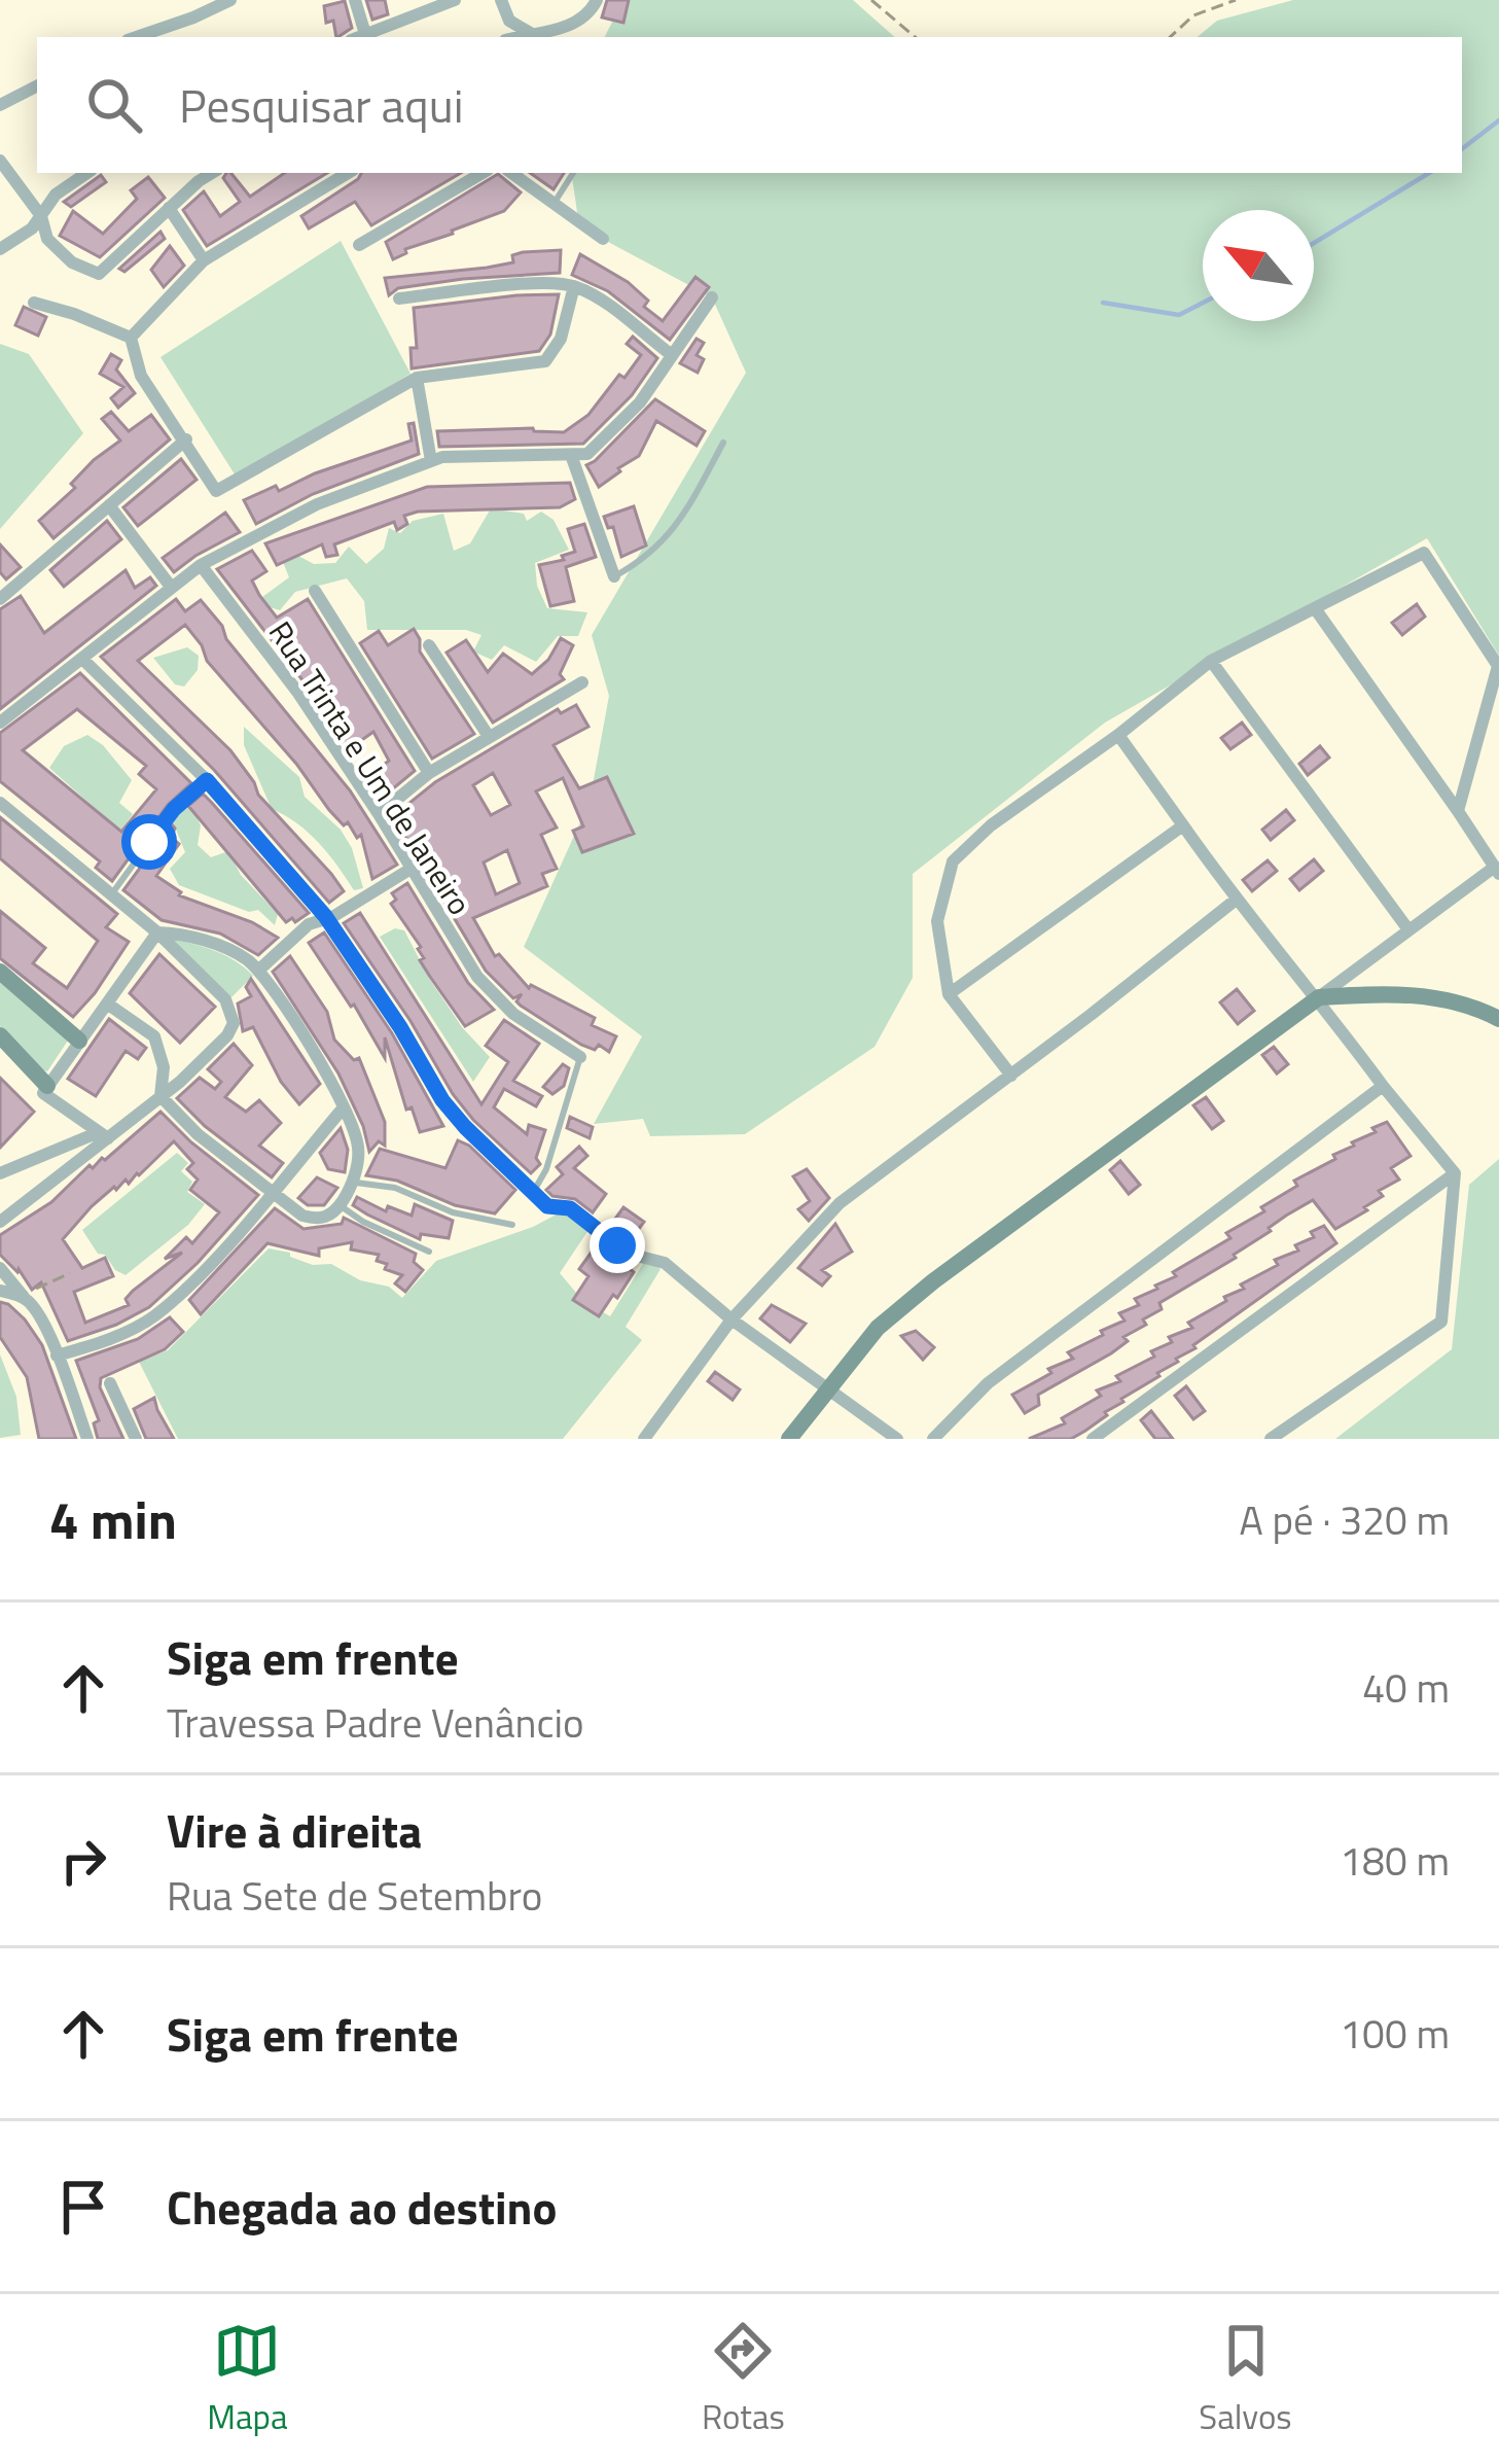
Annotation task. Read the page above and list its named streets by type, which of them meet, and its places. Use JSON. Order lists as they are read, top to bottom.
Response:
{
  "streets": {
    "street": ["Rua Trinta e Um de Janeiro"]
  },
  "north": "top left",
  "page": {
    "search": "Pesquisar aqui",
    "heading": ["4 min", "A pé · 320 m"],
    "list": [
      ["Siga em frente", "Travessa Padre Venâncio", "40 m"],
      ["Vire à direita", "Rua Sete de Setembro", "180 m"],
      ["Siga em frente", "100 m"],
      "Chegada ao destino"
    ],
    "nav": ["Mapa", "Rotas", "Salvos"]
  }
}
